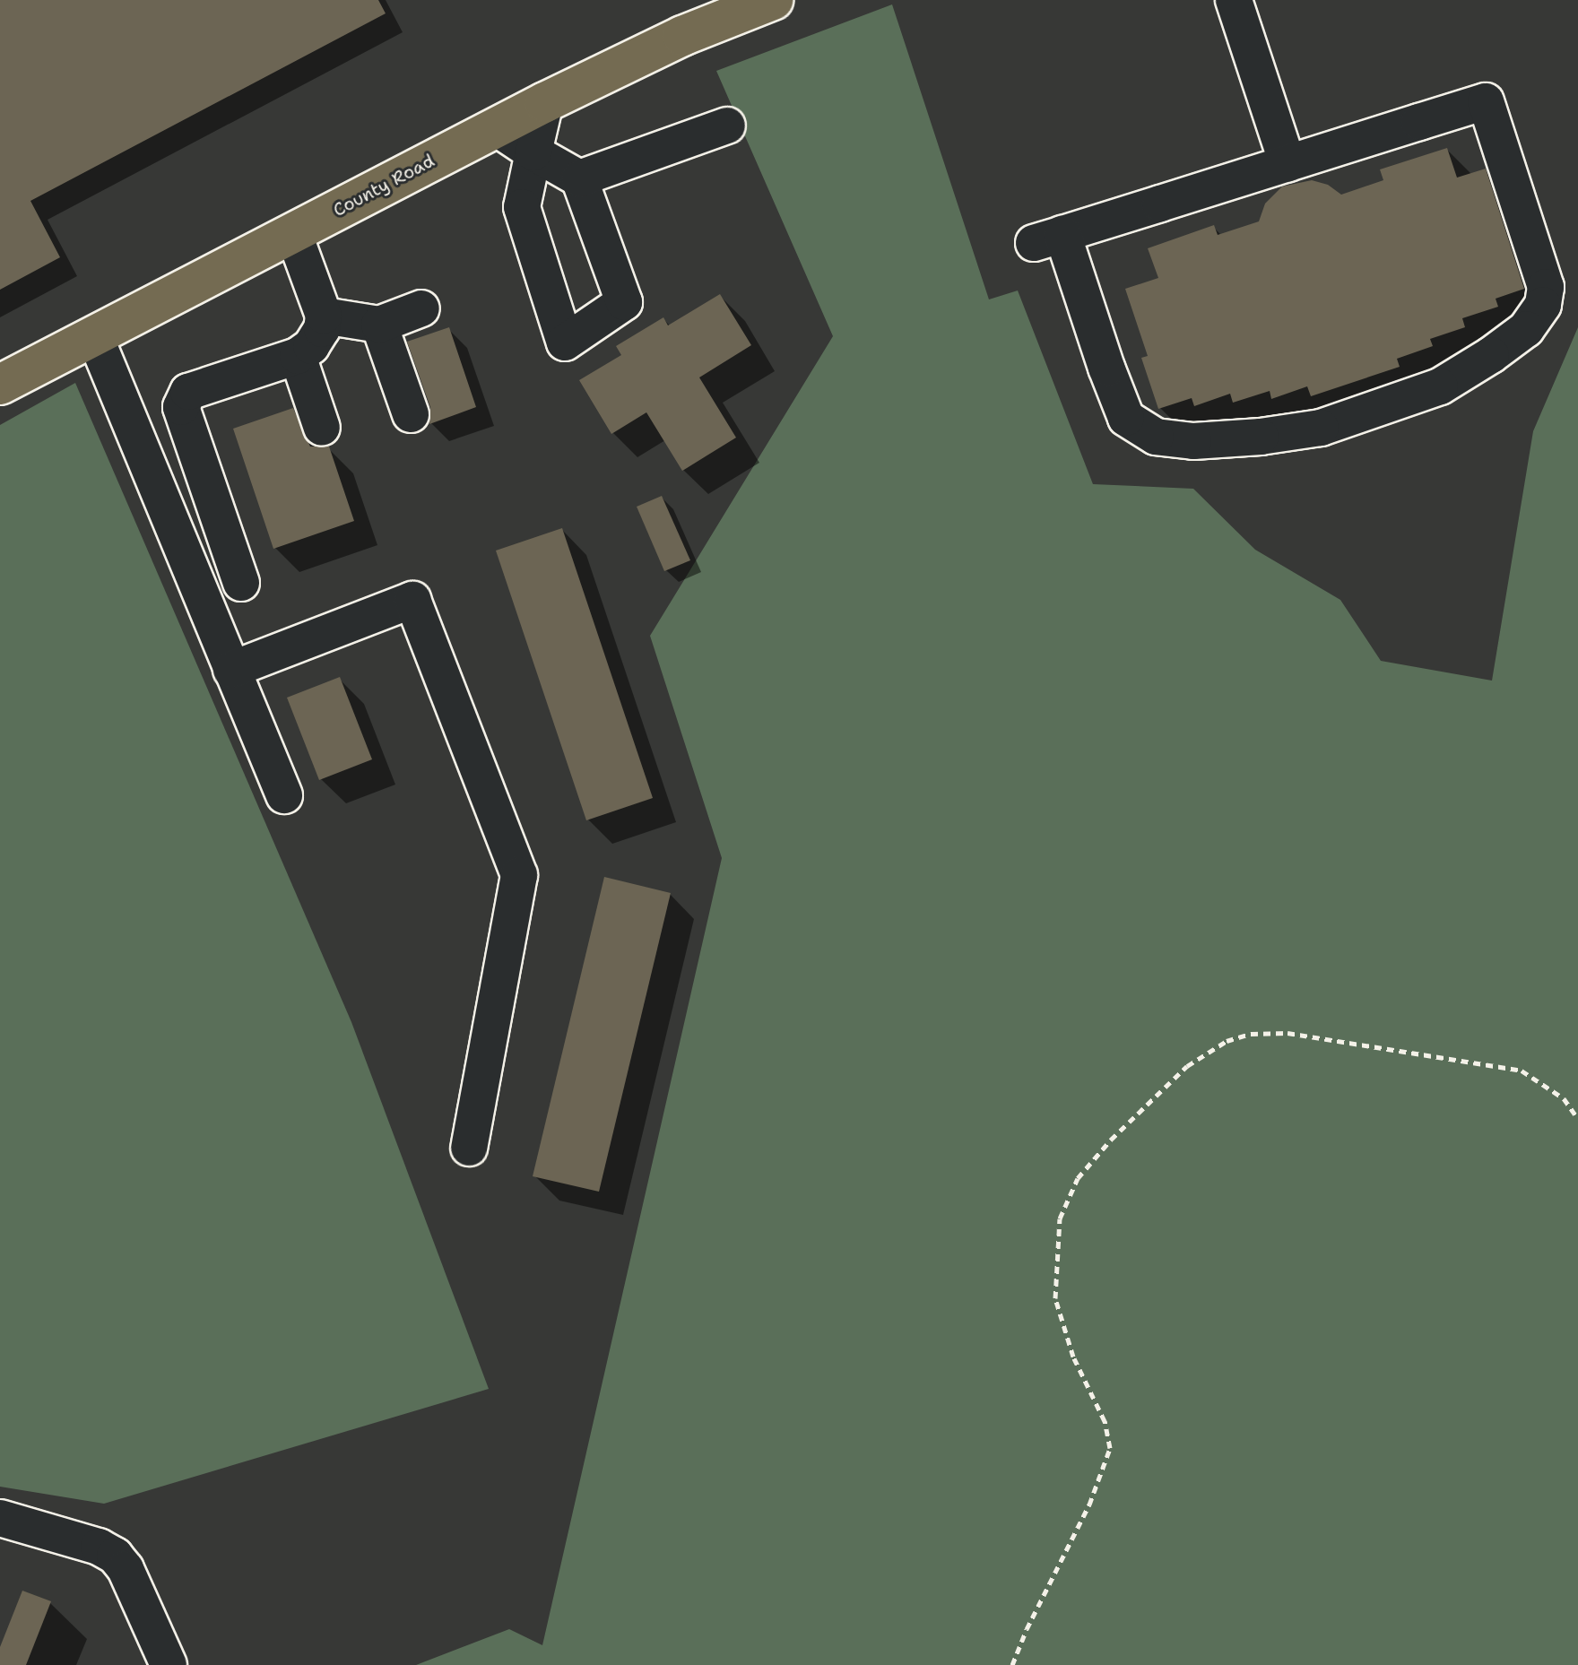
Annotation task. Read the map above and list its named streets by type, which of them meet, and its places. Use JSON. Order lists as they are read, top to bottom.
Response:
{
  "streets": {
    "main road": ["County Road"]
  }
}
